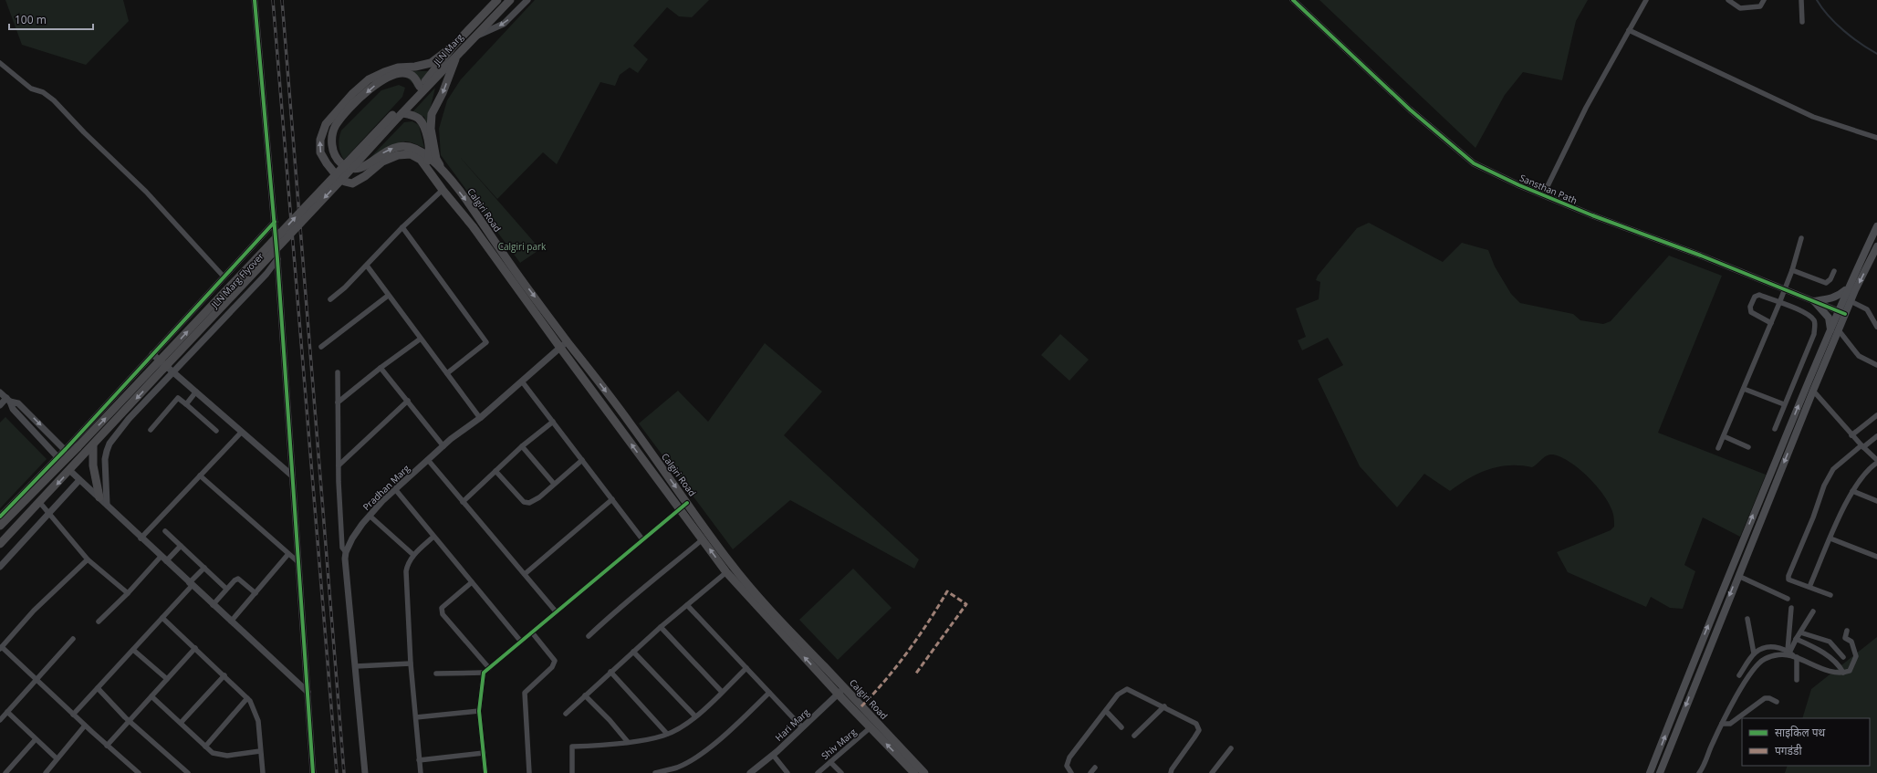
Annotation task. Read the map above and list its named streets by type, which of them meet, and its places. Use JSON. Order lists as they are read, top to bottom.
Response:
{
  "streets": {
    "main road": ["JLN Marg", "Calgiri Road", "JLN Marg Flyover"],
    "street": [
      "Sansthan Path",
      "Pradhan Marg",
      "Hari Marg",
      "Shiv Marg"
    ]
  },
  "crossings": [
    ["JLN Marg", "Calgiri Road"],
    ["JLN Marg", "JLN Marg Flyover"],
    ["Calgiri Road", "JLN Marg Flyover"],
    ["Calgiri Road", "Pradhan Marg"],
    ["Calgiri Road", "Hari Marg"],
    ["Calgiri Road", "Shiv Marg"]
  ],
  "parks": ["Calgiri park"],
  "legend": ["साइकिल पथ", "पगडंडी"],
  "scale_bar": "100 m"
}
